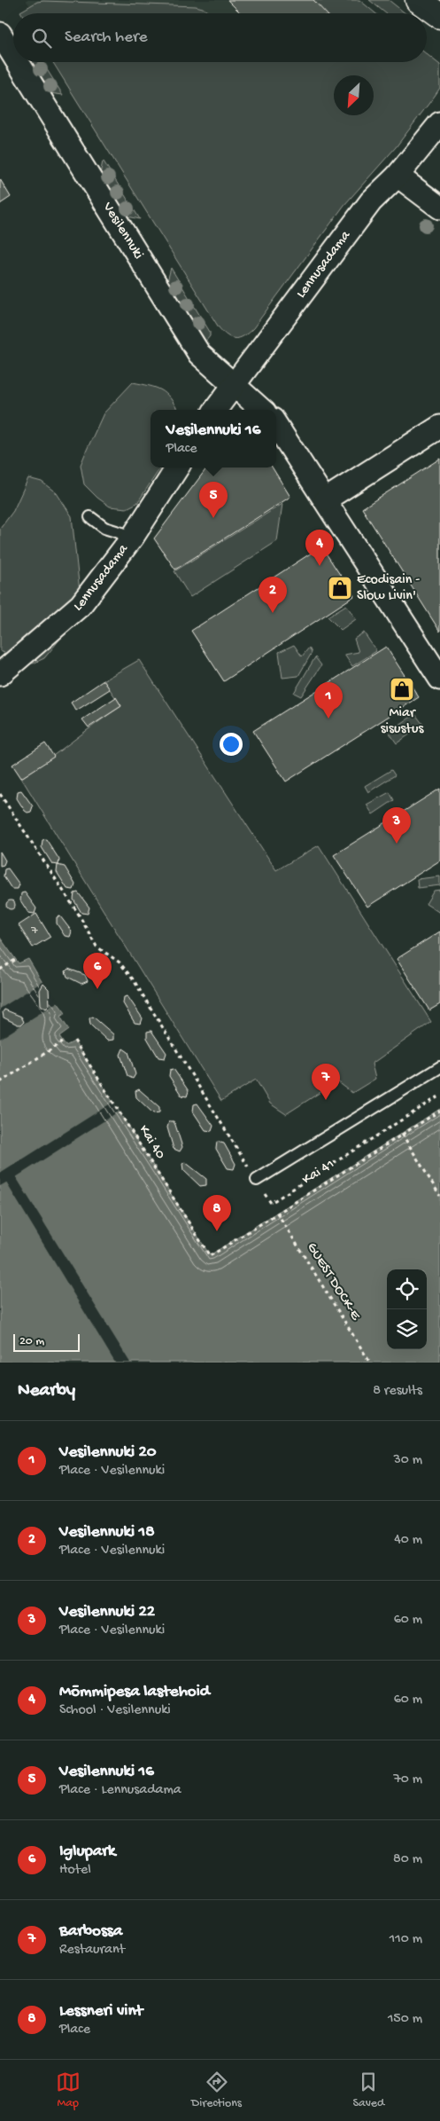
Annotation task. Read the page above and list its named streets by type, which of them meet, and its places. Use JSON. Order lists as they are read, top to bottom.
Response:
{
  "streets": {
    "street": ["Vesilennuki", "Lennusadama"],
    "path": ["Kai 40", "Kai 41", "GUEST DOCK-E"]
  },
  "crossings": [
    ["Vesilennuki", "Lennusadama"],
    ["Kai 40", "Kai 41"],
    ["Kai 41", "GUEST DOCK-E"]
  ],
  "places": {
    "shop": ["Ecodisain - Slow Livin'", "Miar sisustus"]
  },
  "house_numbers": ["7"],
  "scale_bar": "20 m",
  "north": "bottom left",
  "page": {
    "search": "Search here",
    "popup": ["Vesilennuki 16", "Place"],
    "pins": [
      "5",
      "4",
      "2",
      "1",
      "3",
      "6",
      "7",
      "8"
    ],
    "scale": "20 m",
    "heading": ["Nearby", "8 results"],
    "list": [
      {
        "mark": "1",
        "name": "Vesilennuki 20",
        "note": "Place · Vesilennuki",
        "value": "30 m"
      },
      {
        "mark": "2",
        "name": "Vesilennuki 18",
        "note": "Place · Vesilennuki",
        "value": "40 m"
      },
      {
        "mark": "3",
        "name": "Vesilennuki 22",
        "note": "Place · Vesilennuki",
        "value": "60 m"
      },
      {
        "mark": "4",
        "name": "Mõmmipesa lastehoid",
        "note": "School · Vesilennuki",
        "value": "60 m"
      },
      {
        "mark": "5",
        "name": "Vesilennuki 16",
        "note": "Place · Lennusadama",
        "value": "70 m"
      },
      {
        "mark": "6",
        "name": "Iglupark",
        "note": "Hotel",
        "value": "80 m"
      },
      {
        "mark": "7",
        "name": "Barbossa",
        "note": "Restaurant",
        "value": "110 m"
      },
      {
        "mark": "8",
        "name": "Lessneri vint",
        "note": "Place",
        "value": "150 m"
      }
    ],
    "nav": ["Map", "Directions", "Saved"]
  }
}
